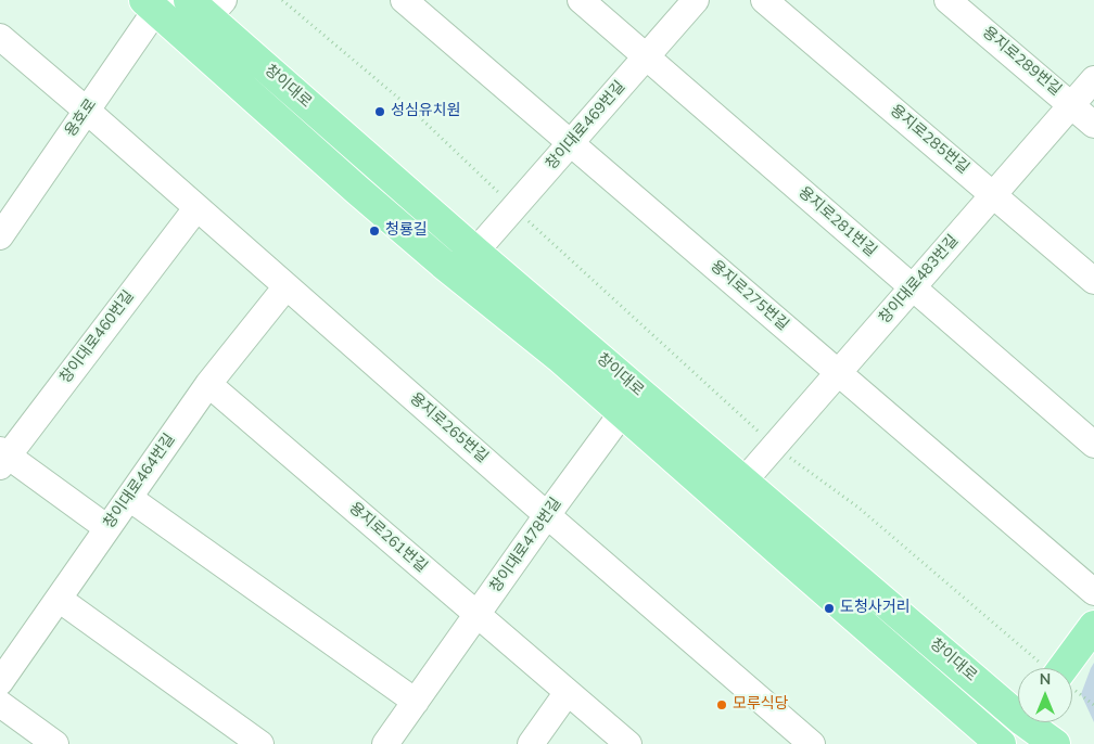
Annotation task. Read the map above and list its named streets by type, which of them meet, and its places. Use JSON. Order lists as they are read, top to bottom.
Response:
{
  "streets": {
    "main road": ["창이대로"],
    "street": [
      "용지로289번길",
      "용호로",
      "창이대로469번길",
      "용지로285번길",
      "용지로281번길",
      "창이대로483번길",
      "용지로275번길",
      "창이대로460번길",
      "용지로265번길",
      "창이대로464번길",
      "용지로261번길",
      "창이대로478번길"
    ]
  },
  "crossings": [
    ["용지로289번길", "창이대로483번길"],
    ["창이대로", "용호로"],
    ["창이대로", "창이대로469번길"],
    ["창이대로", "창이대로483번길"],
    ["창이대로", "창이대로478번길"],
    ["용호로", "용지로265번길"],
    ["창이대로469번길", "용지로281번길"],
    ["창이대로469번길", "용지로275번길"],
    ["용지로285번길", "창이대로483번길"],
    ["용지로281번길", "창이대로483번길"],
    ["창이대로483번길", "용지로275번길"],
    ["창이대로460번길", "용지로265번길"],
    ["용지로265번길", "창이대로464번길"],
    ["용지로265번길", "창이대로478번길"],
    ["창이대로464번길", "용지로261번길"],
    ["용지로261번길", "창이대로478번길"]
  ],
  "places": [
    "성심유치원",
    "청룡길",
    "도청사거리",
    "모루식당"
  ],
  "north": "top"
}
